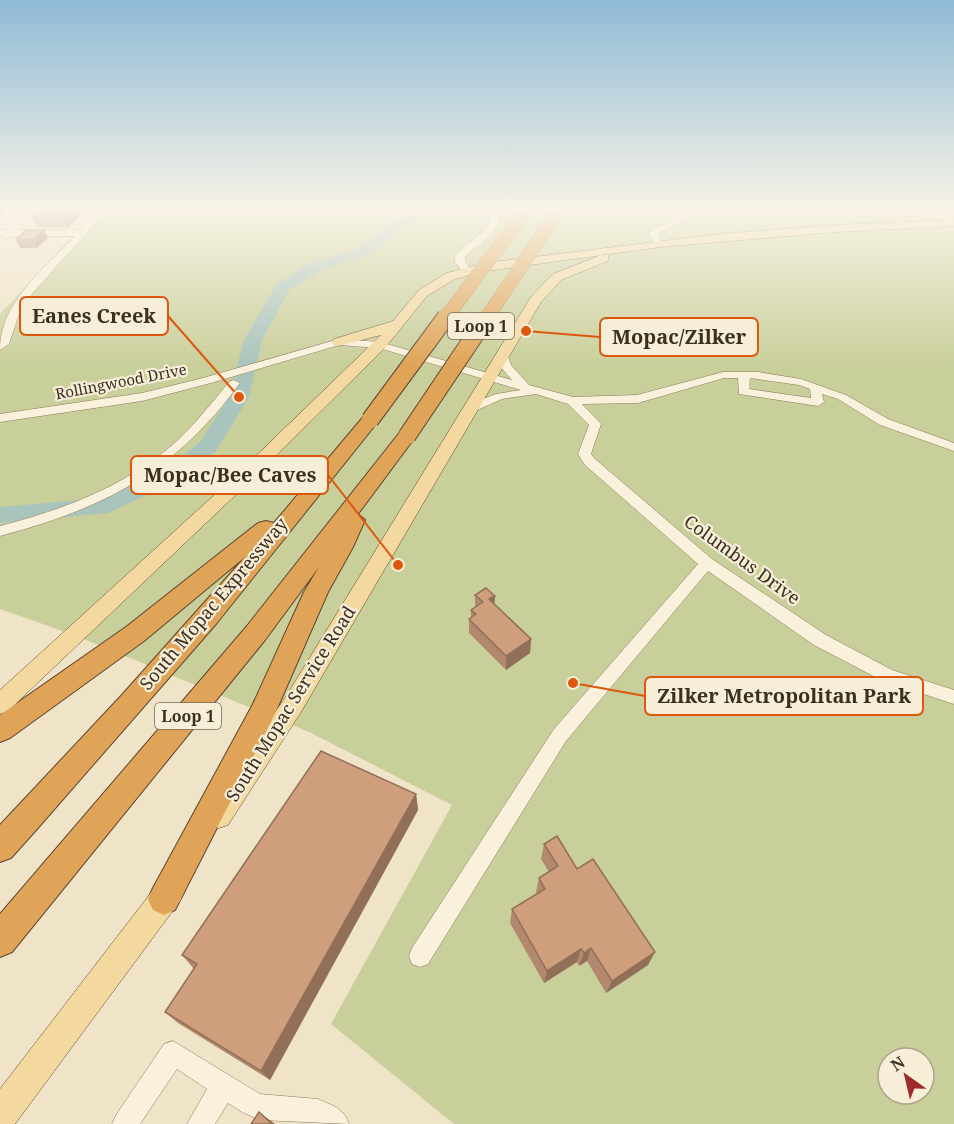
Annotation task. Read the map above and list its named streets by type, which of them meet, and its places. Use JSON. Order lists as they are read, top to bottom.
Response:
{
  "streets": {
    "highway": ["Loop 1", "South Mopac Expressway"],
    "main road": ["South Mopac Service Road"],
    "street": ["Rollingwood Drive", "Columbus Drive"]
  },
  "crossings": [
    ["Rollingwood Drive", "Columbus Drive"],
    ["Rollingwood Drive", "South Mopac Service Road"]
  ],
  "places": [
    "Mopac/Zilker",
    "Eanes Creek",
    "Mopac/Bee Caves",
    "Zilker Metropolitan Park"
  ],
  "north": "top left"
}
